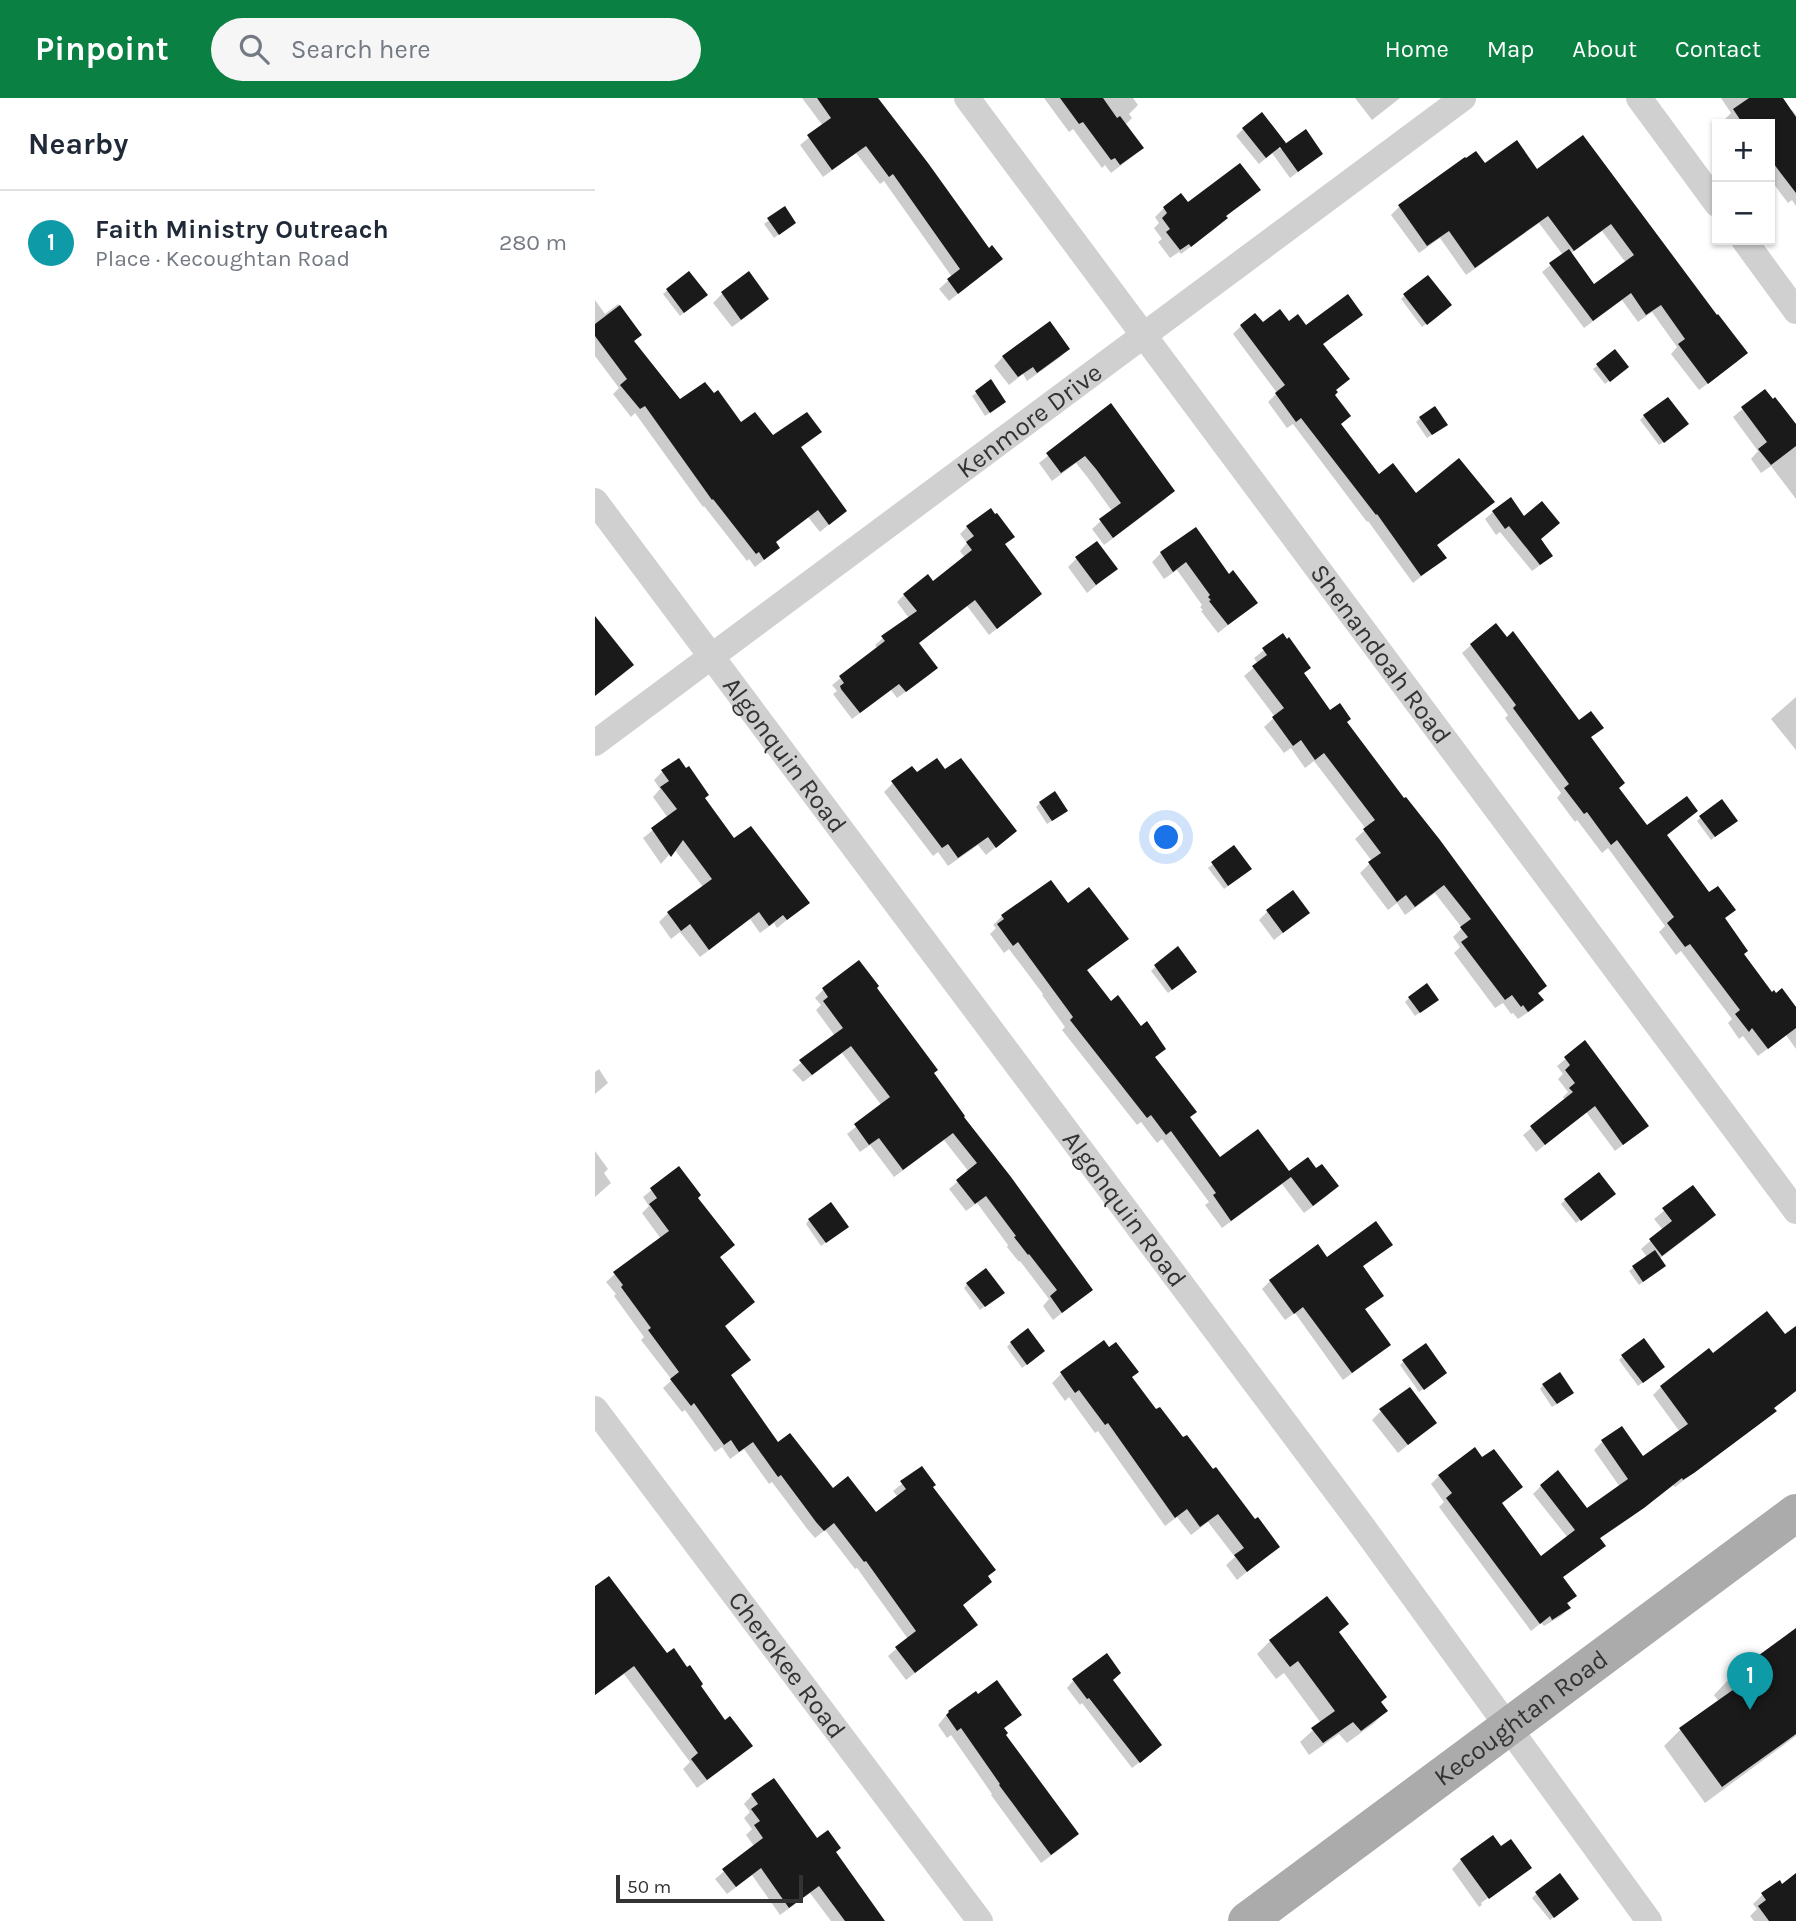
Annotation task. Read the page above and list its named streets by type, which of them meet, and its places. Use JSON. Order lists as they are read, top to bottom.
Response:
{
  "streets": {
    "main road": ["Kecoughtan Road"],
    "street": [
      "Kenmore Drive",
      "Shenandoah Road",
      "Algonquin Road",
      "Cherokee Road"
    ]
  },
  "crossings": [
    ["Kenmore Drive", "Shenandoah Road"],
    ["Kenmore Drive", "Algonquin Road"],
    ["Algonquin Road", "Kecoughtan Road"]
  ],
  "scale_bar": "50 m",
  "page": {
    "header": "Pinpoint",
    "search": "Search here",
    "nav": [
      "Home",
      "Map",
      "About",
      "Contact"
    ],
    "heading": "Nearby",
    "map_buttons": ["+", "−"],
    "list": [
      {
        "mark": "1",
        "name": "Faith Ministry Outreach",
        "note": "Place · Kecoughtan Road",
        "value": "280 m"
      }
    ],
    "pins": "1",
    "scale": "50 m"
  }
}
